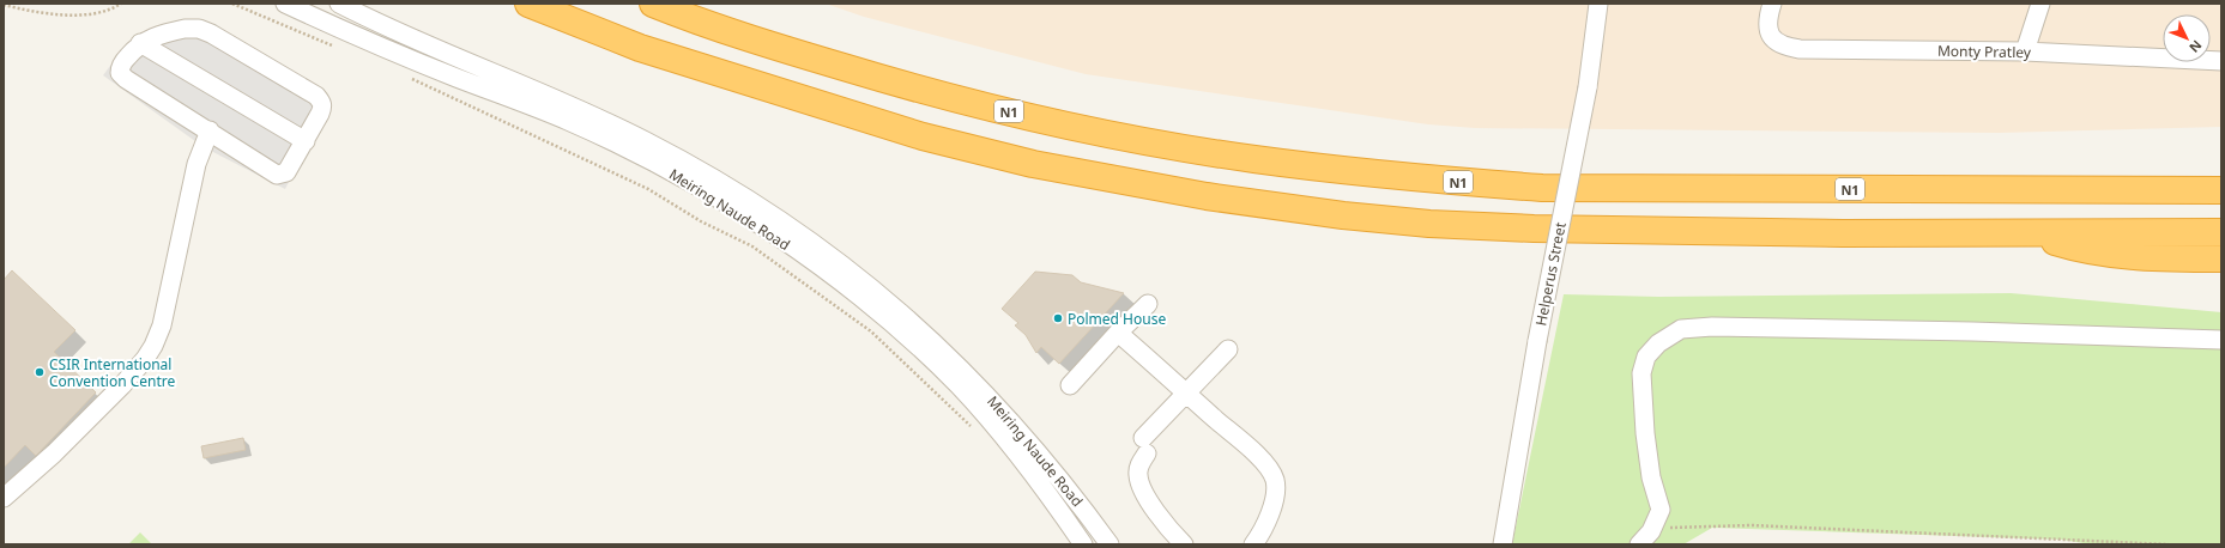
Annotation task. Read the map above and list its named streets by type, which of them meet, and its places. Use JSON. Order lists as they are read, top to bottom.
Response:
{
  "streets": {
    "highway": ["N1"],
    "street": ["Monty Pratley", "Meiring Naude Road", "Helperus Street"]
  },
  "places": ["Polmed House", "CSIR International Convention Centre"],
  "north": "bottom right"
}
